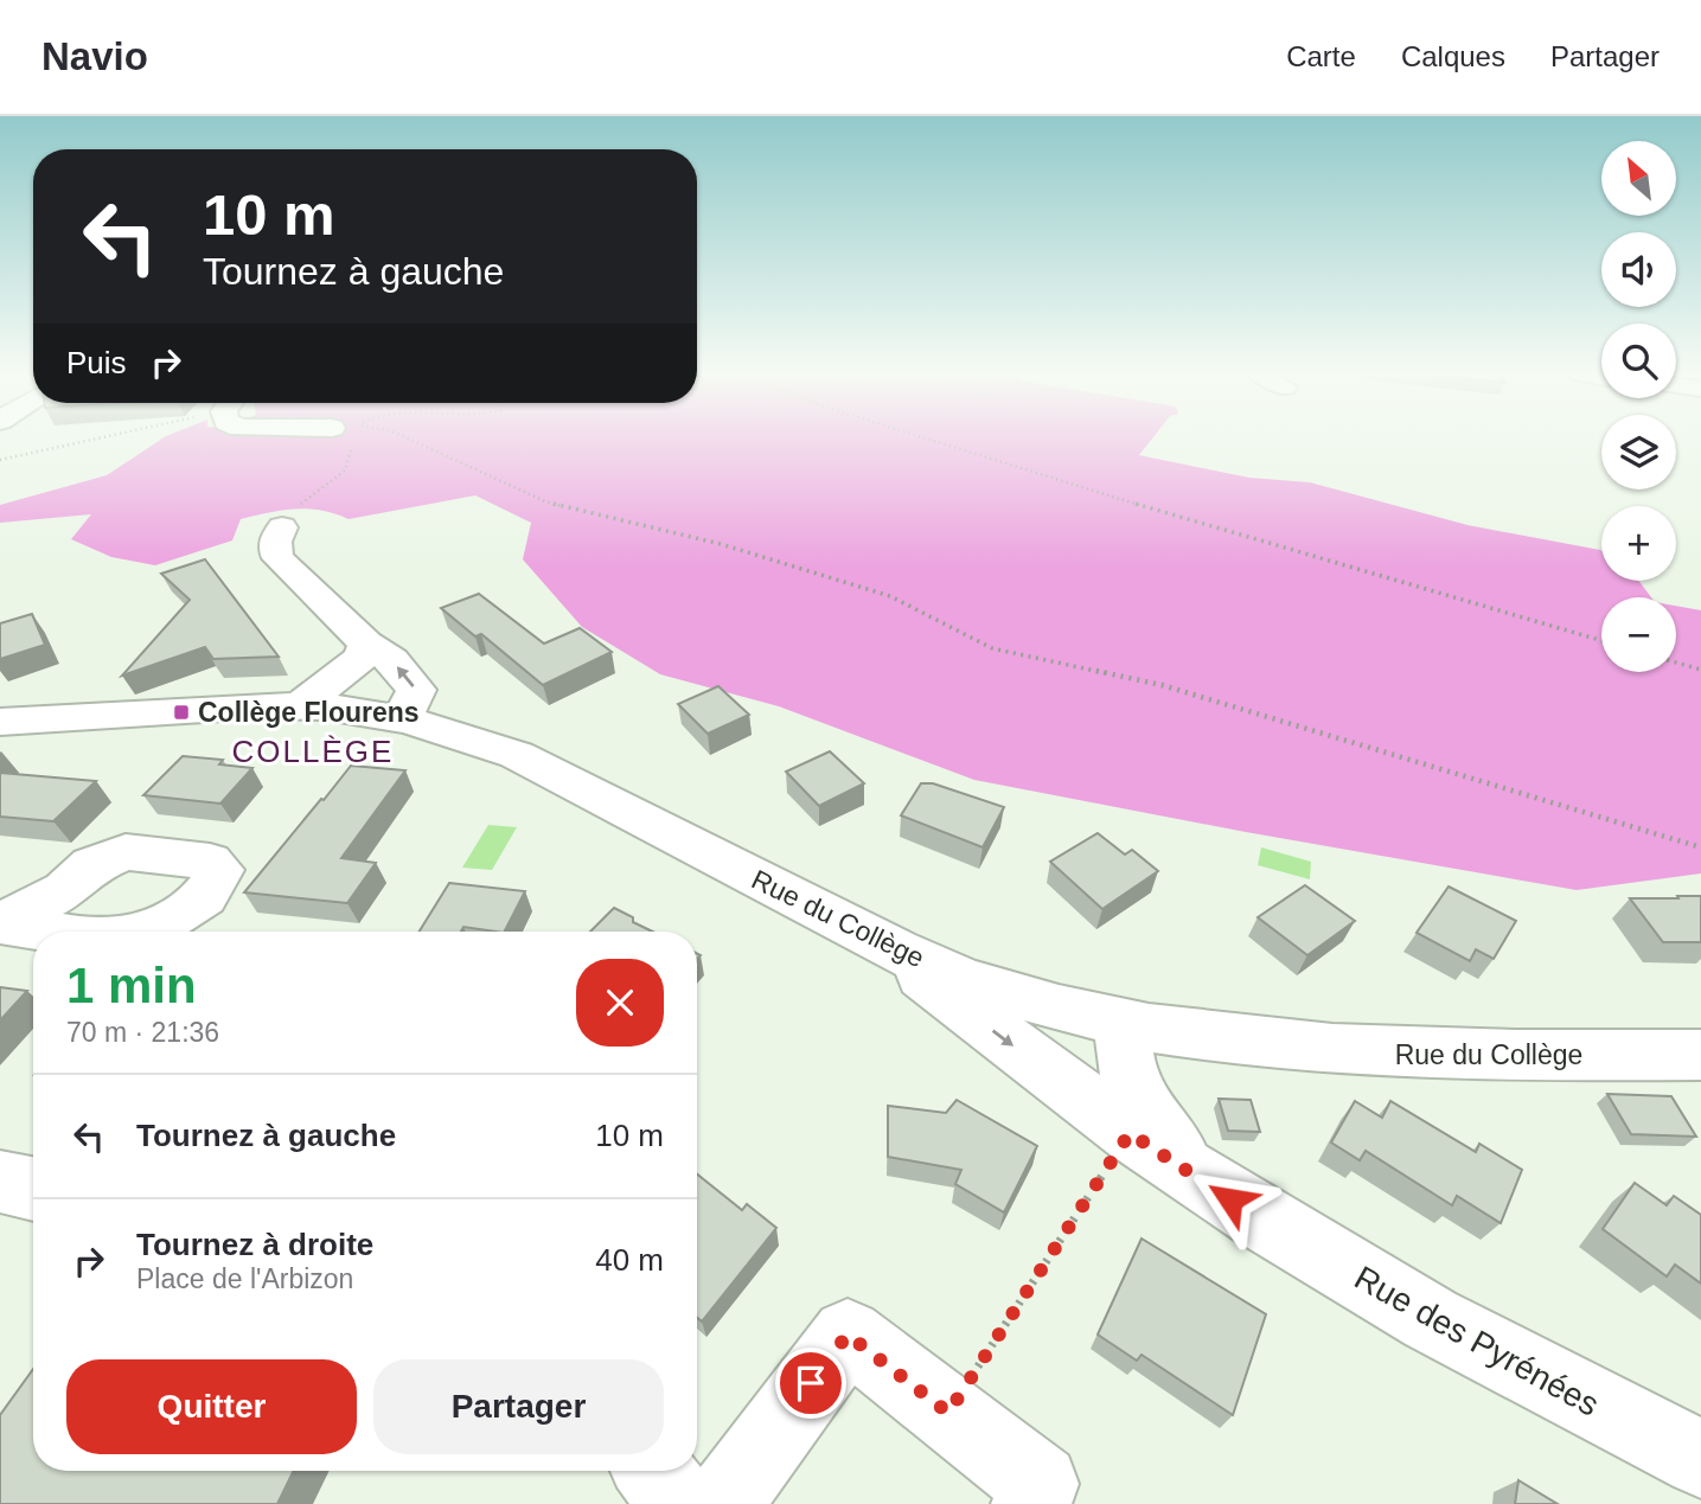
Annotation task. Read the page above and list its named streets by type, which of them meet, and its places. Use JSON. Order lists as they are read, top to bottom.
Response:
{
  "streets": {
    "street": ["Rue du Collège", "Rue des Pyrénées"]
  },
  "crossings": [
    ["Rue du Collège", "Rue des Pyrénées"]
  ],
  "districts": ["COLLÈGE"],
  "places": {
    "transit": ["Collège Flourens"]
  },
  "north": "top left",
  "page": {
    "header": "Navio",
    "nav": ["Carte", "Calques", "Partager"],
    "map_buttons": ["+", "−"],
    "turn": ["10 m", "Tournez à gauche"],
    "then": "Puis",
    "heading": ["1 min", "70 m · 21:36"],
    "list": [
      {
        "name": "Tournez à gauche",
        "value": "10 m"
      },
      {
        "name": "Tournez à droite",
        "note": "Place de l'Arbizon",
        "value": "40 m"
      }
    ],
    "buttons": ["Quitter", "Partager"]
  }
}
